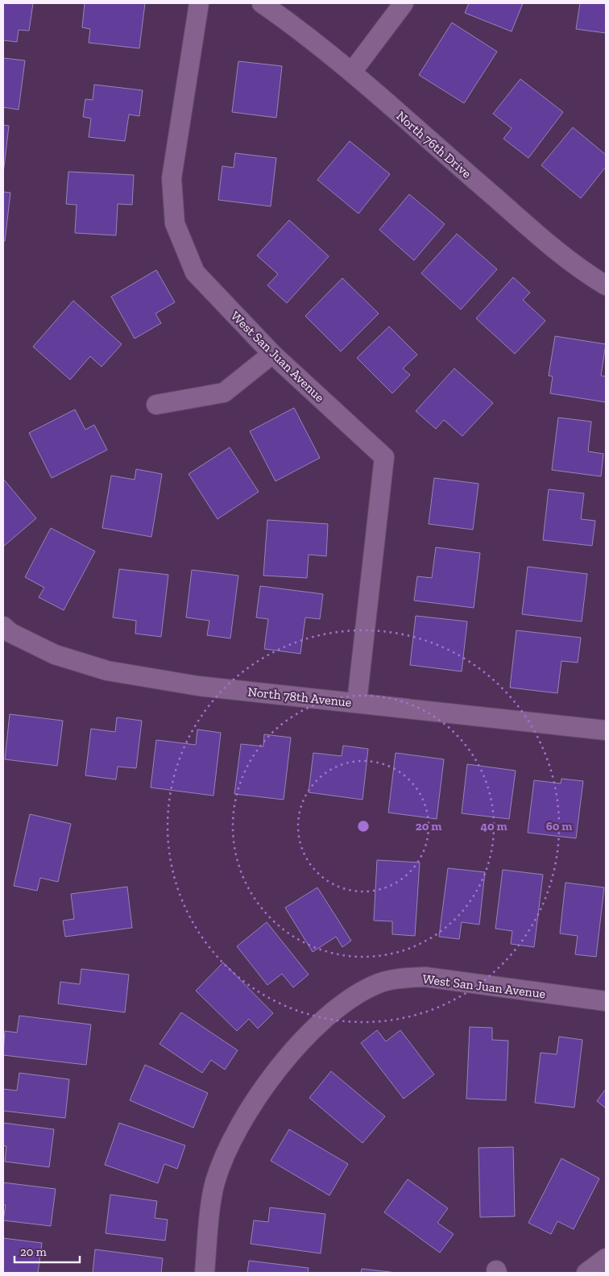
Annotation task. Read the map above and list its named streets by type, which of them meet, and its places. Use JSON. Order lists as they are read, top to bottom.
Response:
{
  "streets": {
    "street": ["North 76th Drive", "West San Juan Avenue", "North 78th Avenue"]
  },
  "crossings": [
    ["West San Juan Avenue", "North 78th Avenue"]
  ],
  "scale_bar": "20 m",
  "rings": ["20 m", "40 m", "60 m"]
}
